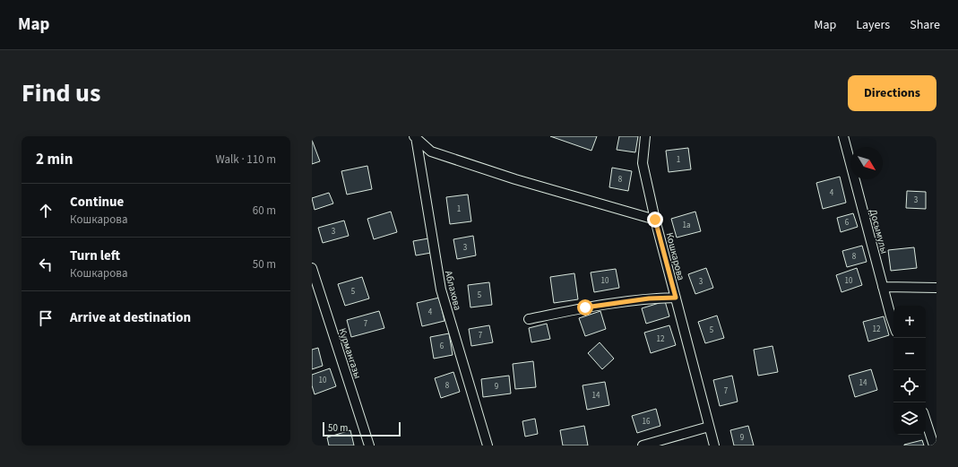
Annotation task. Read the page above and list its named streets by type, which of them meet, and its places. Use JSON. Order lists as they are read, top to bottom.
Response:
{
  "streets": {
    "street": [
      "Досымулы",
      "Кошкарова",
      "Аблахова",
      "Курмангазы"
    ]
  },
  "house_numbers": [
    "1",
    "8",
    "4",
    "3",
    "1",
    "6",
    "1а",
    "3",
    "3",
    "8",
    "10",
    "10",
    "3",
    "5",
    "5",
    "4",
    "7",
    "12",
    "5",
    "7",
    "12",
    "6",
    "10",
    "14",
    "8",
    "9",
    "7",
    "14",
    "16",
    "9"
  ],
  "scale_bar": "50 m",
  "north": "bottom right",
  "page": {
    "header": "Map",
    "nav": ["Map", "Layers", "Share"],
    "title": "Find us",
    "buttons": "Directions",
    "heading": ["2 min", "Walk · 110 m"],
    "list": [
      ["Continue", "Кошкарова", "60 m"],
      ["Turn left", "Кошкарова", "50 m"],
      "Arrive at destination"
    ],
    "map_buttons": ["+", "−"],
    "scale": "50 m"
  }
}
